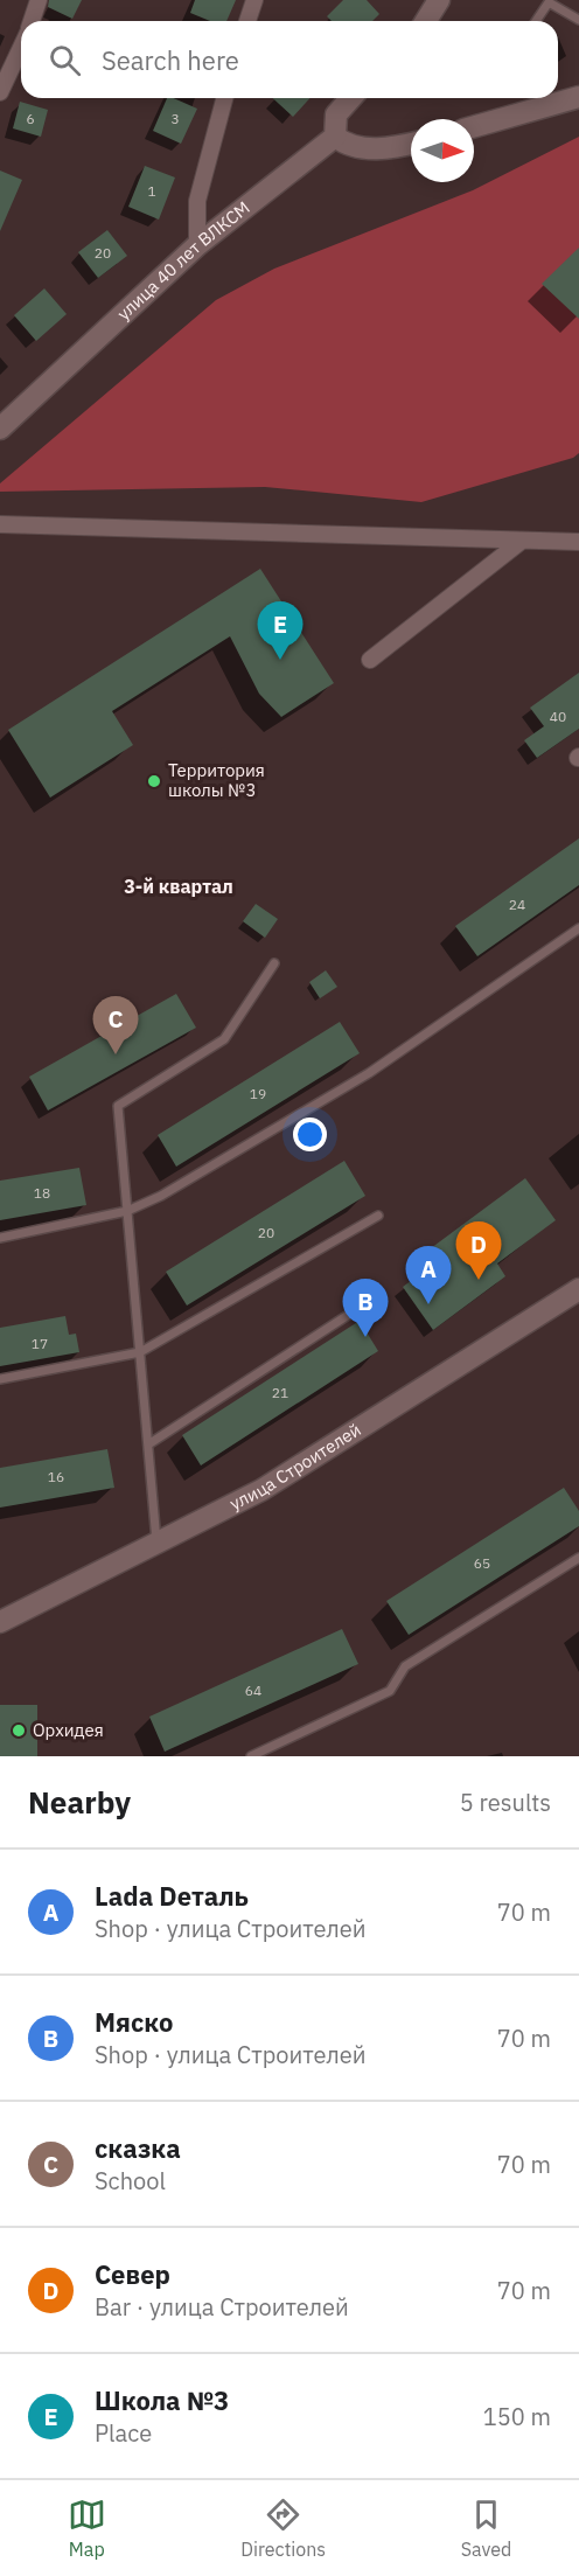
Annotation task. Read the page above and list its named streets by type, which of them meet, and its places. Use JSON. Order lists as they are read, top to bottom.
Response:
{
  "streets": {
    "street": ["улица 40 лет ВЛКСМ", "улица Строителей"]
  },
  "districts": ["3-й квартал"],
  "places": ["Территория школы №3", "Орхидея"],
  "house_numbers": [
    "6",
    "3",
    "1",
    "20",
    "40",
    "24",
    "19",
    "18",
    "20",
    "17",
    "21",
    "16",
    "65",
    "64"
  ],
  "north": "right",
  "page": {
    "search": "Search here",
    "pins": [
      "E",
      "C",
      "D",
      "A",
      "B"
    ],
    "heading": ["Nearby", "5 results"],
    "list": [
      {
        "mark": "A",
        "name": "Lada Dеталь",
        "note": "Shop · улица Строителей",
        "value": "70 m"
      },
      {
        "mark": "B",
        "name": "Мяско",
        "note": "Shop · улица Строителей",
        "value": "70 m"
      },
      {
        "mark": "C",
        "name": "сказка",
        "note": "School",
        "value": "70 m"
      },
      {
        "mark": "D",
        "name": "Север",
        "note": "Bar · улица Строителей",
        "value": "70 m"
      },
      {
        "mark": "E",
        "name": "Школа №3",
        "note": "Place",
        "value": "150 m"
      }
    ],
    "nav": ["Map", "Directions", "Saved"]
  }
}
